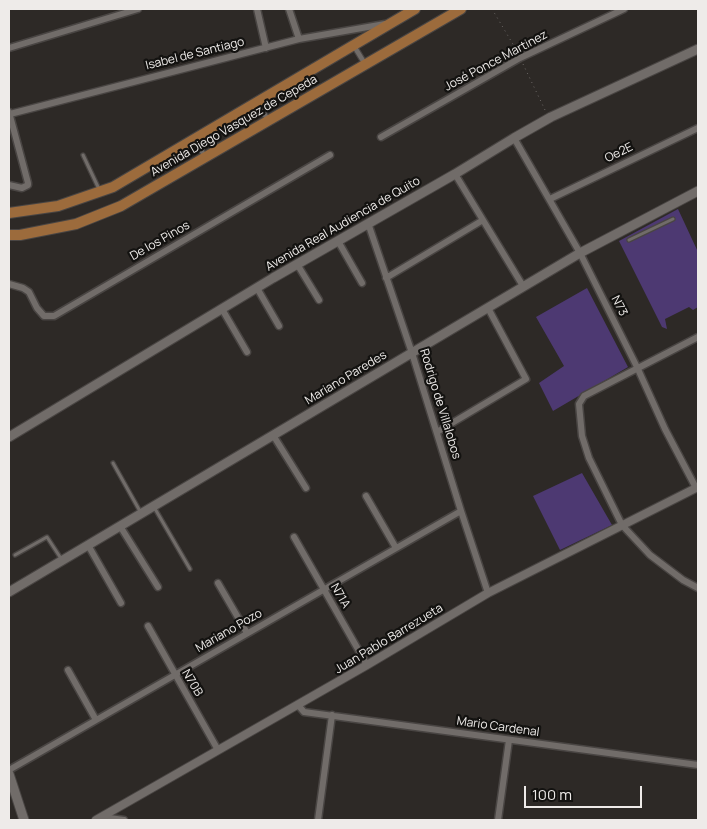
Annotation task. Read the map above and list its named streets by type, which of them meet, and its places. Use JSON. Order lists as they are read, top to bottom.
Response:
{
  "streets": {
    "main road": ["Avenida Diego Vasquez de Cepeda", "Avenida Real Audiencia de Quito", "Mariano Paredes"],
    "street": [
      "Isabel de Santiago",
      "José Ponce Martinez",
      "Oe2E",
      "De los Pinos",
      "N73",
      "Rodrigo de Villalobos",
      "N71A",
      "Mariano Pozo",
      "Juan Pablo Barrezueta",
      "N70B",
      "Mario Cardenal"
    ]
  },
  "crossings": [
    ["Isabel de Santiago", "Avenida Diego Vasquez de Cepeda"],
    ["Oe2E", "N73"],
    ["Avenida Real Audiencia de Quito", "N73"],
    ["Avenida Real Audiencia de Quito", "Rodrigo de Villalobos"],
    ["N73", "Mariano Paredes"],
    ["N73", "Juan Pablo Barrezueta"],
    ["Mariano Paredes", "Rodrigo de Villalobos"],
    ["Rodrigo de Villalobos", "Mariano Pozo"],
    ["Rodrigo de Villalobos", "Juan Pablo Barrezueta"],
    ["N71A", "Mariano Pozo"],
    ["N71A", "Juan Pablo Barrezueta"],
    ["Mariano Pozo", "N70B"],
    ["Juan Pablo Barrezueta", "N70B"],
    ["Juan Pablo Barrezueta", "Mario Cardenal"]
  ],
  "scale_bar": "100 m"
}
